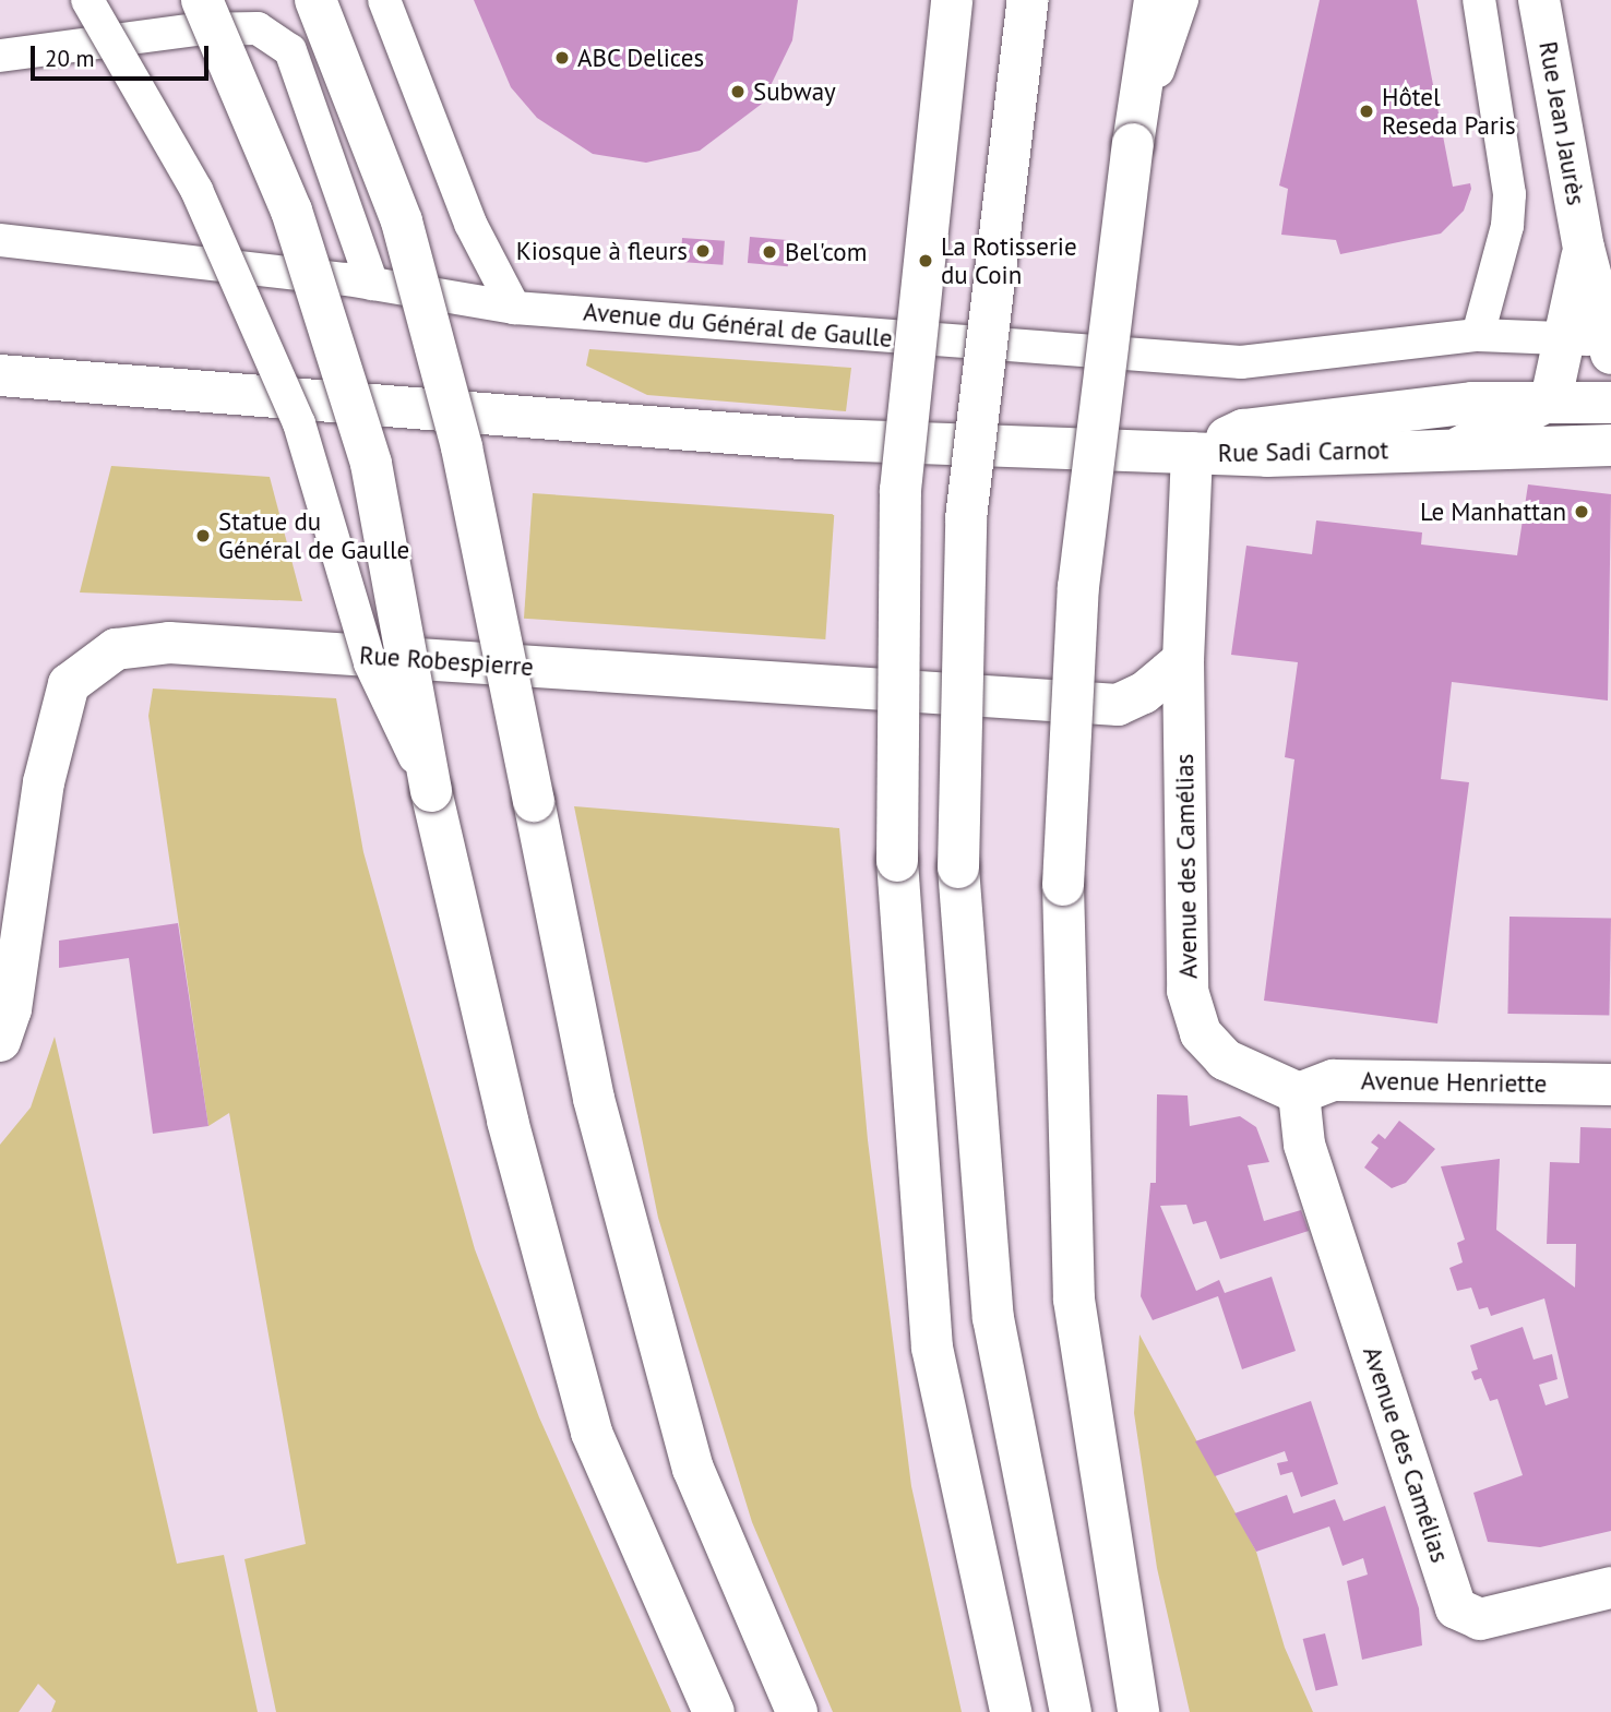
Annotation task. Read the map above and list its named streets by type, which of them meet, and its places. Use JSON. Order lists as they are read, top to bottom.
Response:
{
  "streets": {
    "main road": [
      "Rue Jean Jaurès",
      "Rue Sadi Carnot",
      "Rue Robespierre",
      "Avenue des Camélias",
      "Avenue Henriette"
    ],
    "lane": ["Avenue du Général de Gaulle"]
  },
  "crossings": [
    ["Rue Jean Jaurès", "Rue Sadi Carnot"],
    ["Rue Sadi Carnot", "Avenue des Camélias"],
    ["Rue Robespierre", "Avenue des Camélias"],
    ["Avenue des Camélias", "Avenue Henriette"]
  ],
  "places": [
    "ABC Delices",
    "Subway",
    "Hôtel Reseda Paris",
    "Kiosque à fleurs",
    "Bel'com",
    "La Rotisserie du Coin",
    "Le Manhattan",
    "Statue du Général de Gaulle"
  ],
  "scale_bar": "20 m"
}
